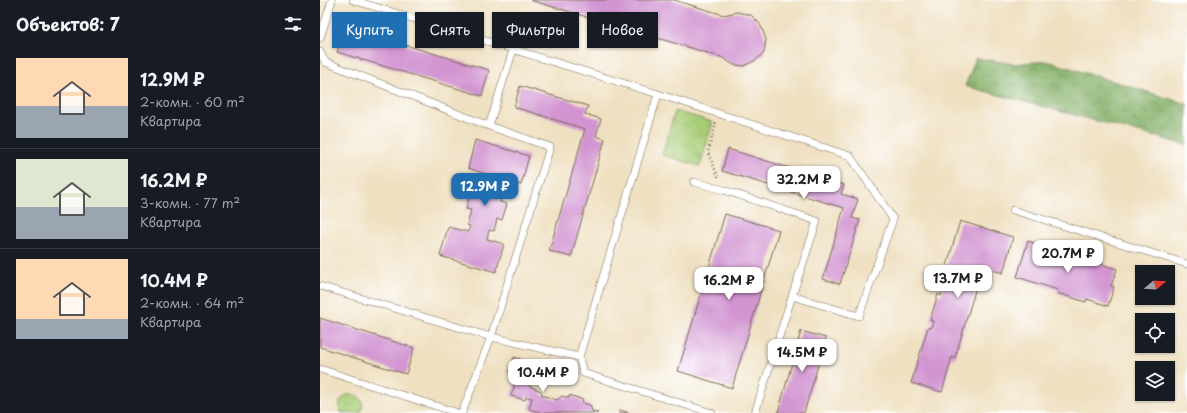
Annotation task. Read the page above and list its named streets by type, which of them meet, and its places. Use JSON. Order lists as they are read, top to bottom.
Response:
{
  "north": "right",
  "page": {
    "heading": "Объектов: 7",
    "chip": [
      "Купить",
      "Снять",
      "Фильтры",
      "Новое"
    ],
    "list": [
      {
        "name": "12.9M ₽",
        "note": "2-комн. · 60 m² · Квартира"
      },
      {
        "name": "16.2M ₽",
        "note": "3-комн. · 77 m² · Квартира"
      },
      {
        "name": "10.4M ₽",
        "note": "2-комн. · 64 m² · Квартира"
      }
    ],
    "price": [
      "32.2M ₽",
      "12.9M ₽",
      "20.7M ₽",
      "13.7M ₽",
      "16.2M ₽",
      "14.5M ₽",
      "10.4M ₽"
    ]
  }
}
